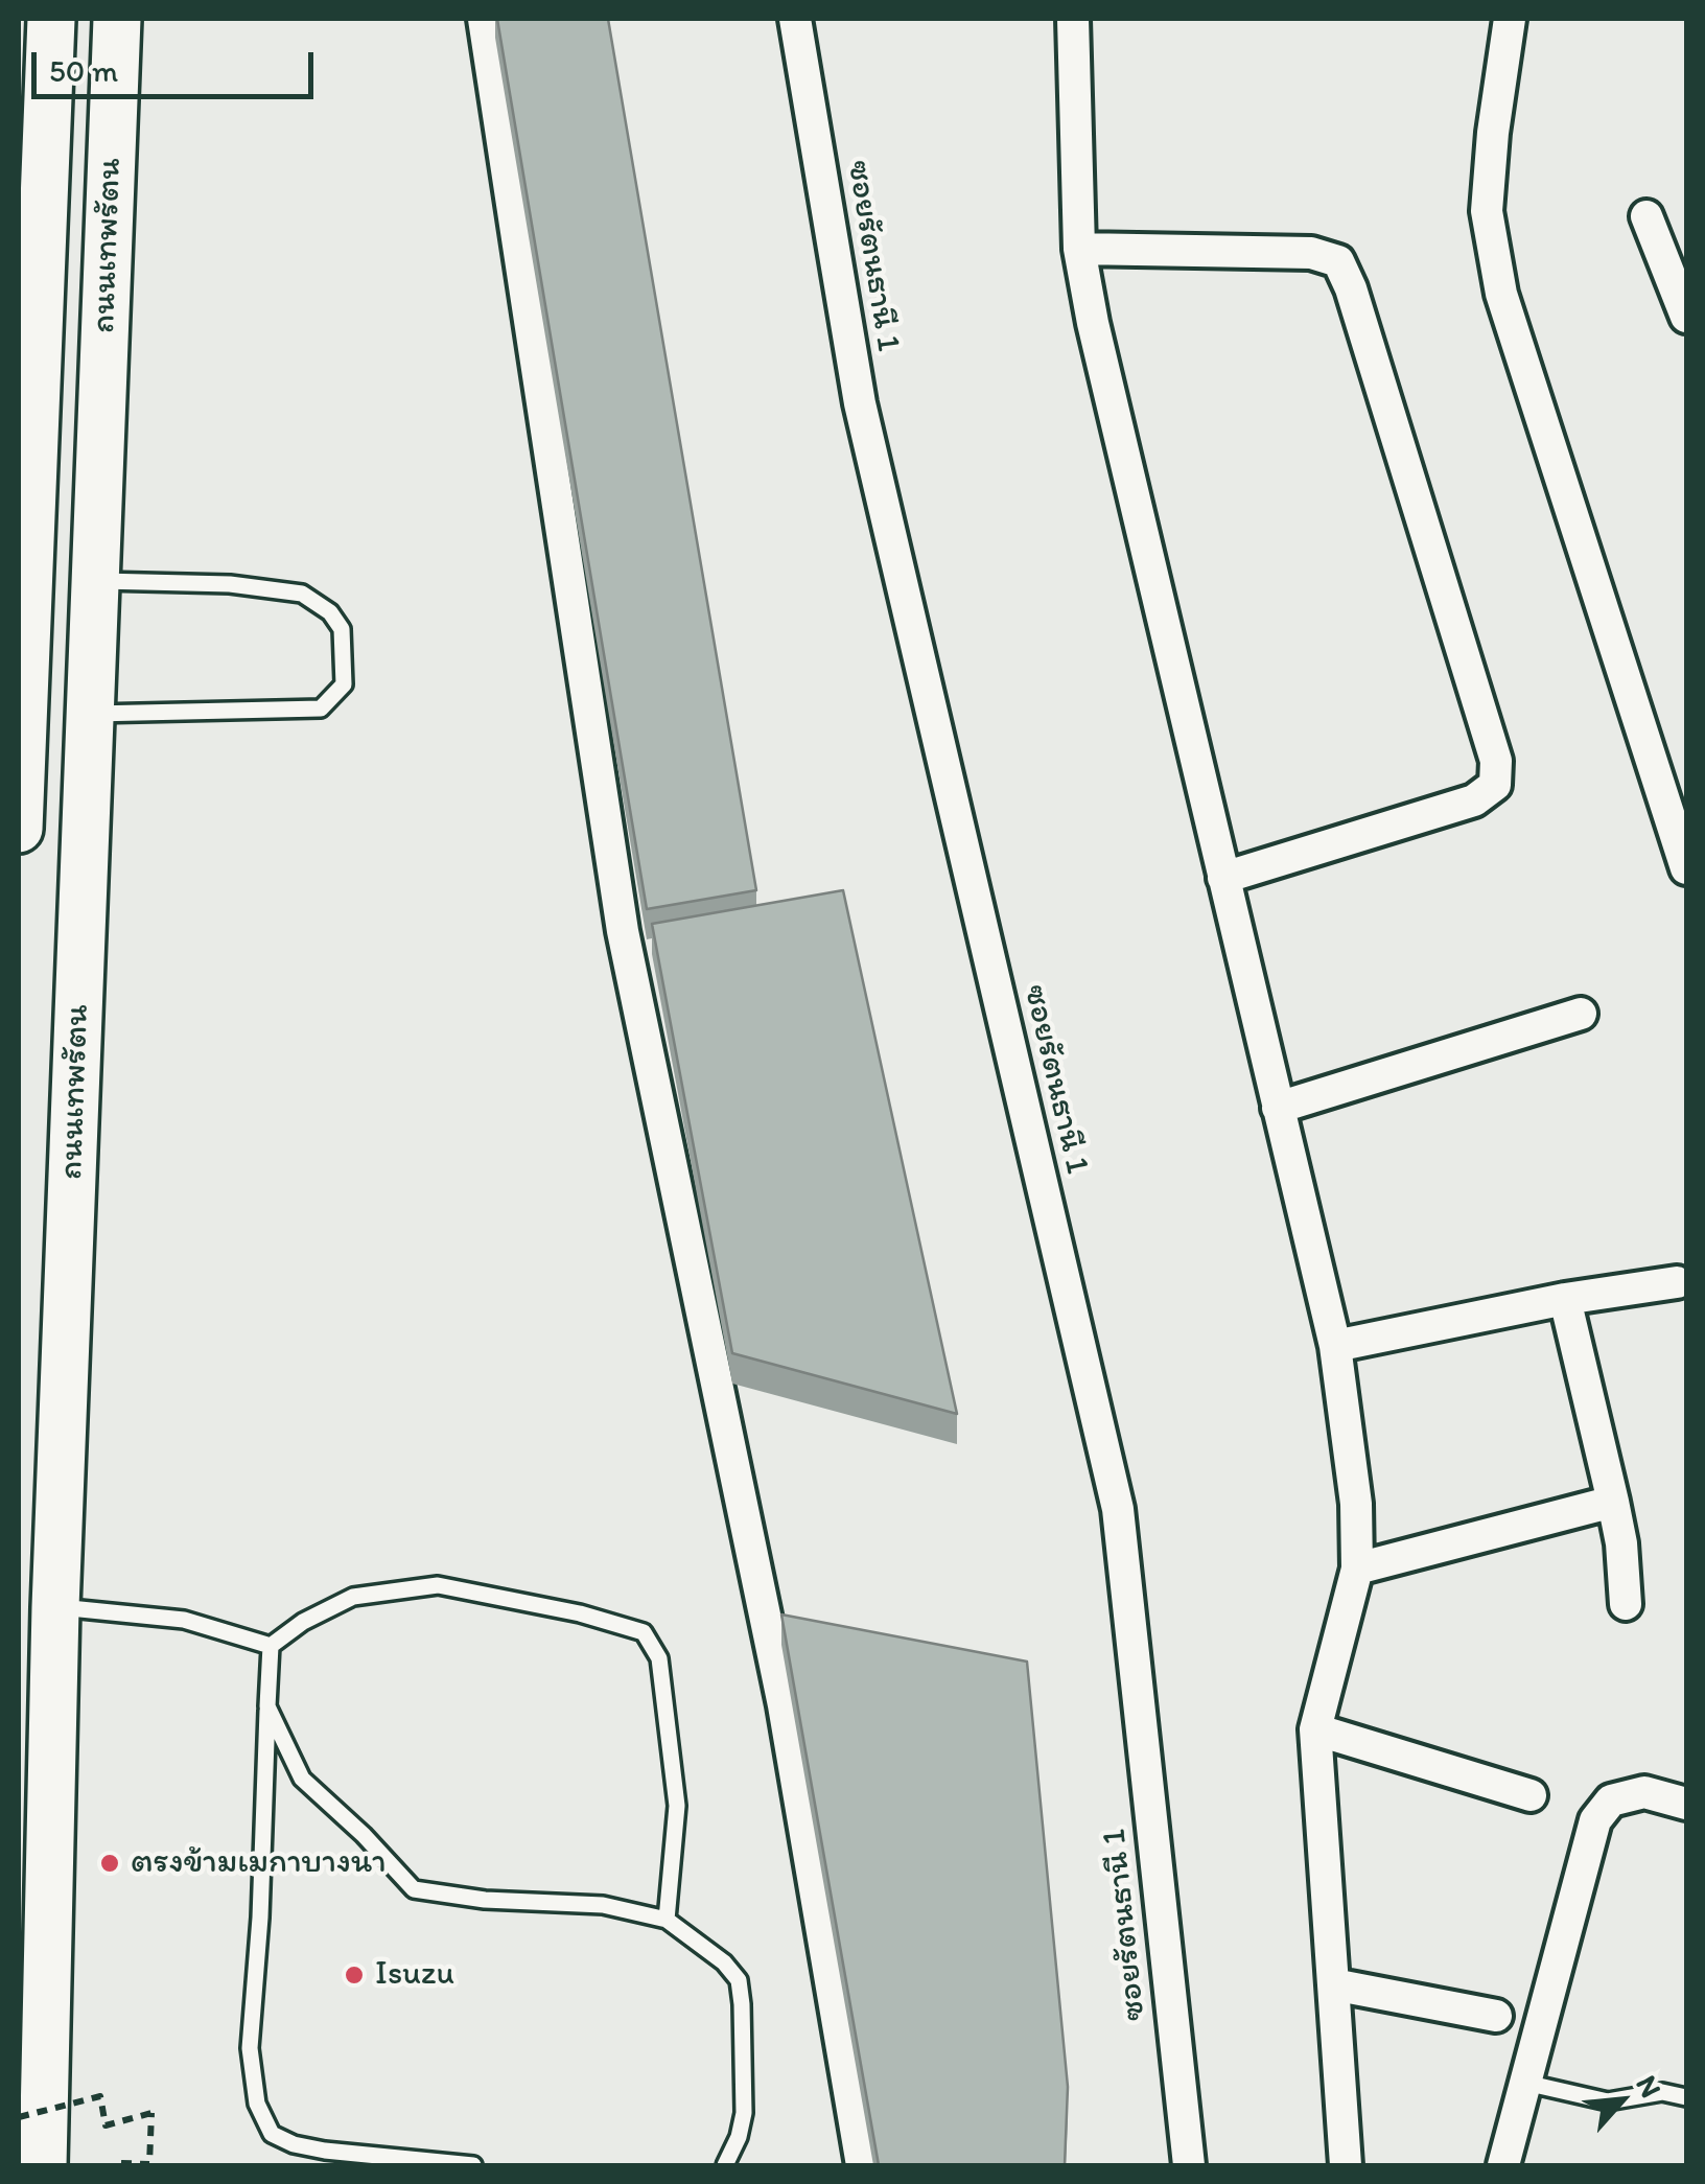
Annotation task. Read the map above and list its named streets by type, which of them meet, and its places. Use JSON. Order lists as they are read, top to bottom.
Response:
{
  "streets": {
    "main road": ["ถนนเทพรัตน"],
    "street": ["ซอยรัตนธานี 1"]
  },
  "places": ["ตรงข้ามเมกาบางนา", "Isuzu"],
  "scale_bar": "50 m",
  "north": "top right"
}
